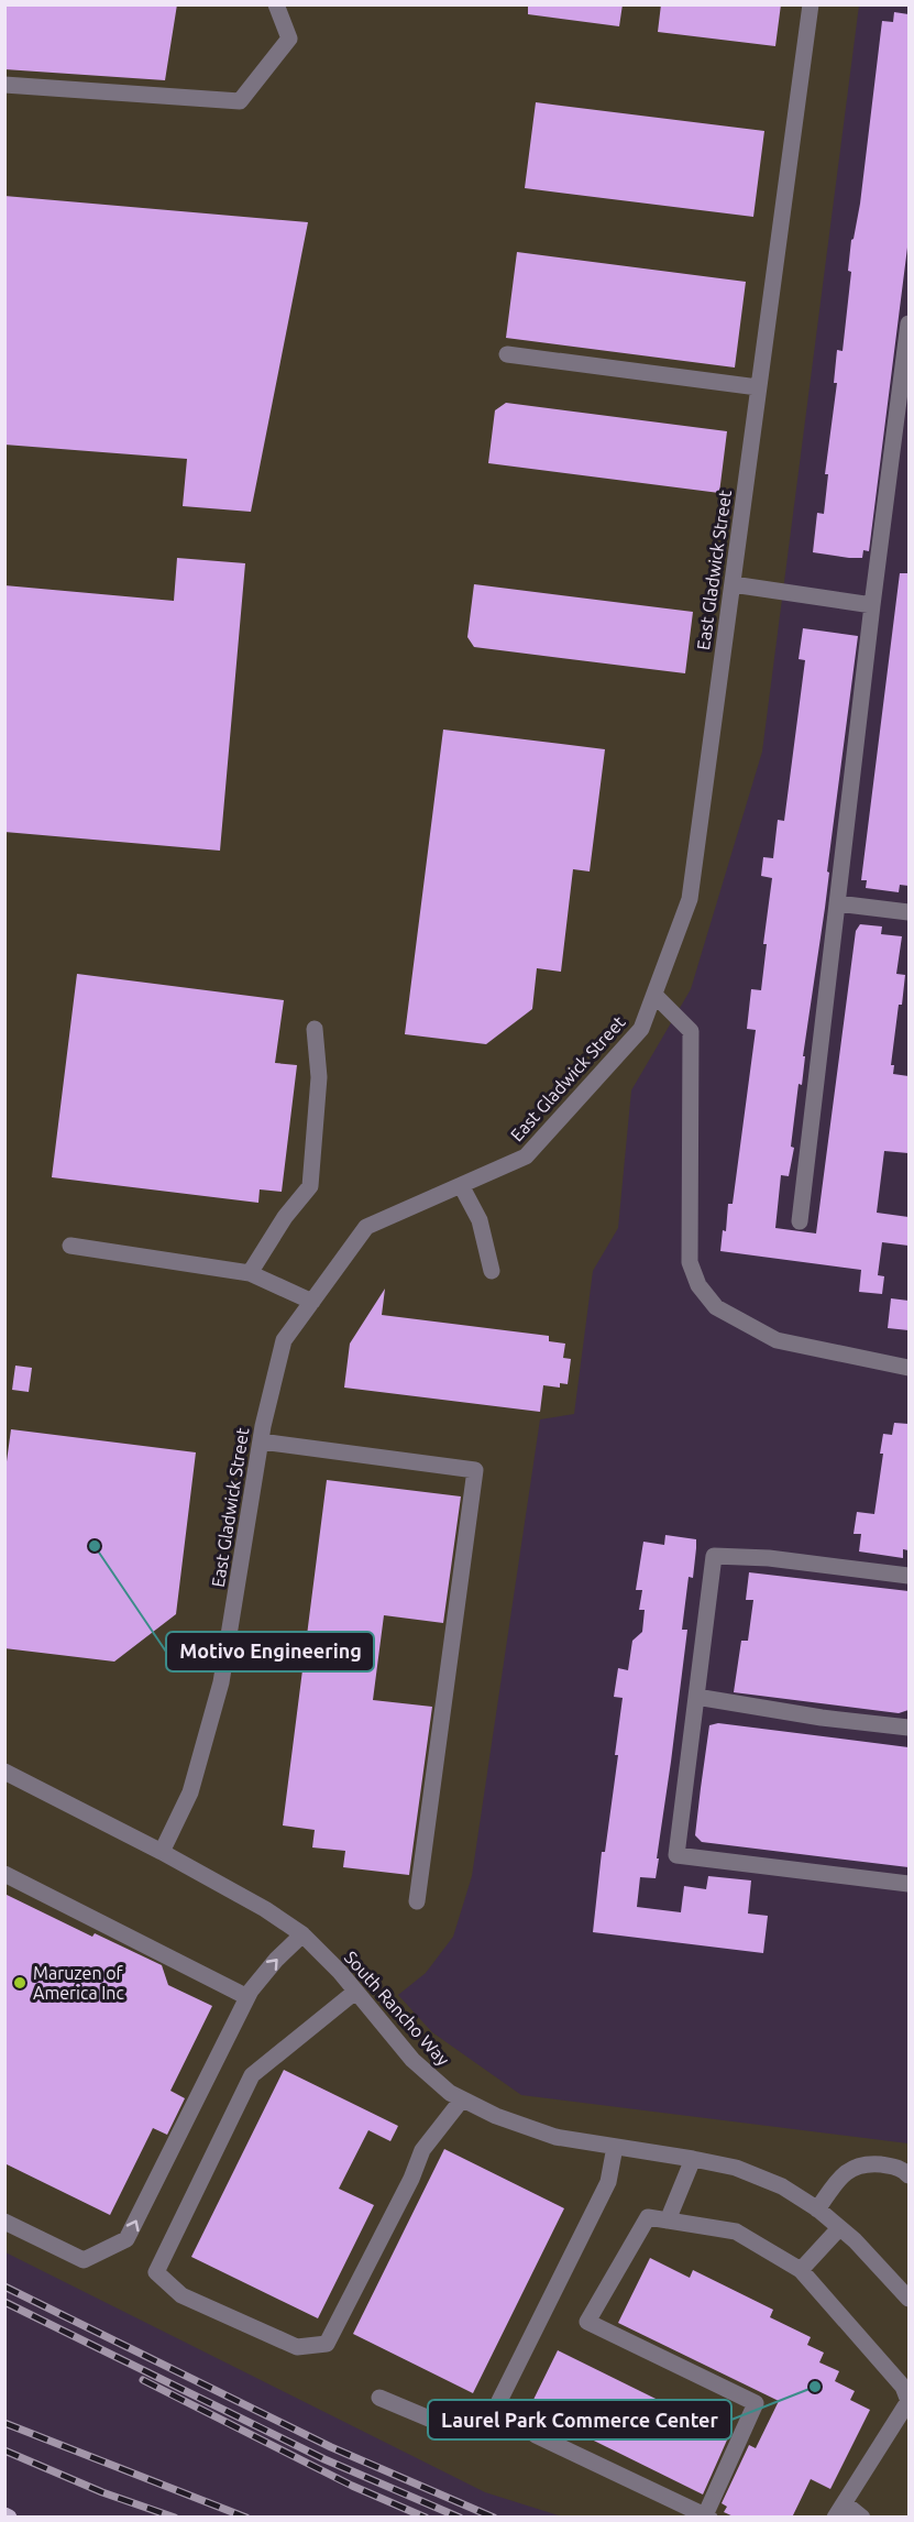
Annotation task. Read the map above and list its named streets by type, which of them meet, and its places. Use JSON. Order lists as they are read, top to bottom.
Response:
{
  "streets": {
    "street": ["East Gladwick Street", "South Rancho Way"]
  },
  "crossings": [
    ["East Gladwick Street", "South Rancho Way"]
  ],
  "places": ["Motivo Engineering", "Maruzen of America Inc", "Laurel Park Commerce Center"]
}
